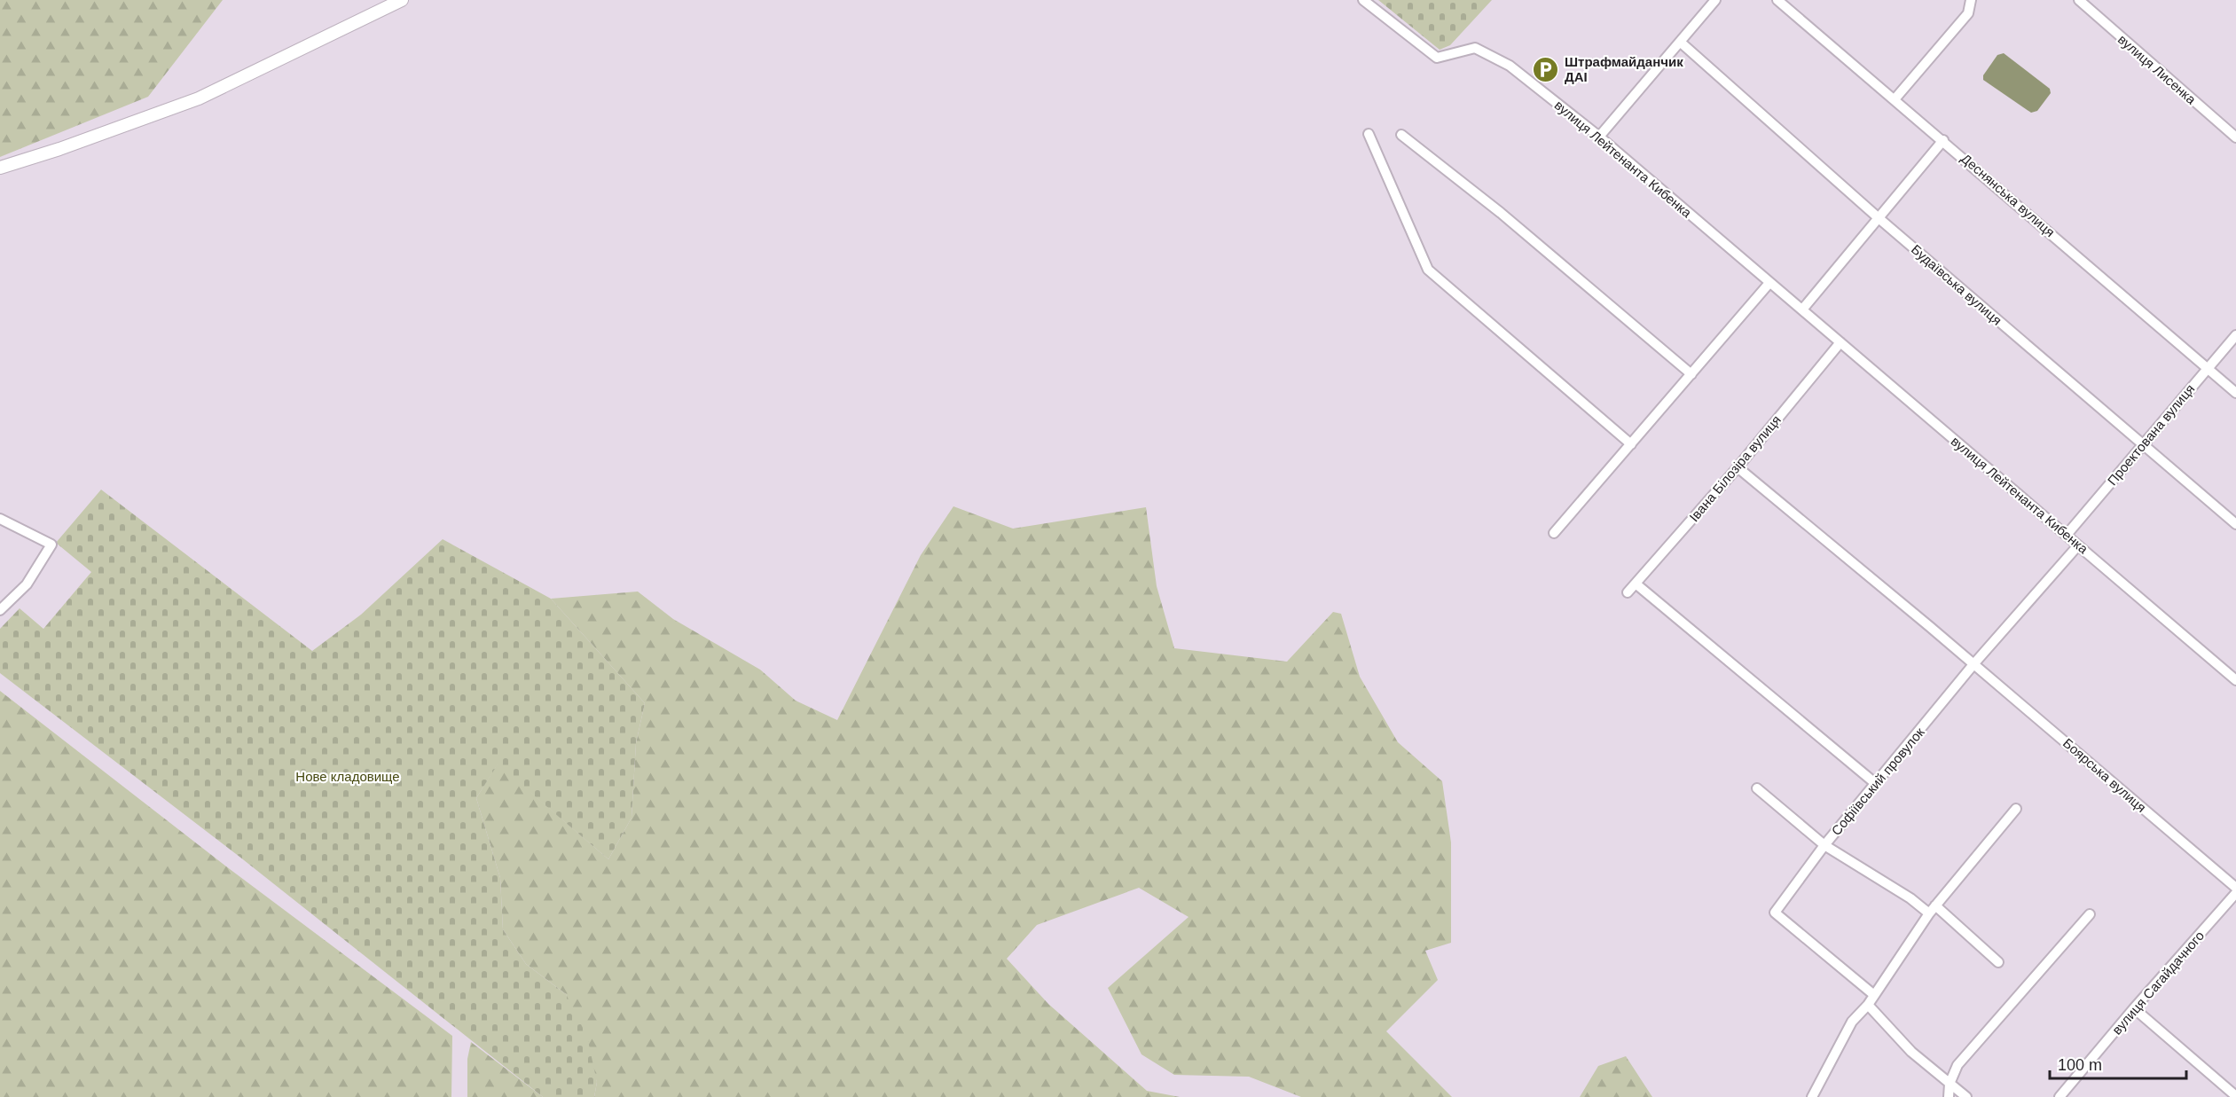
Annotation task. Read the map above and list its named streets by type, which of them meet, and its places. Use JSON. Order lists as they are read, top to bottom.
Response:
{
  "streets": {
    "street": [
      "вулиця Лисенка",
      "вулиця Лейтенанта Кибенка",
      "Деснянська вулиця",
      "Будаївська вулиця",
      "Проектована вулиця",
      "Івана Білозіра вулиця",
      "Боярська вулиця",
      "Софіївський провулок",
      "вулиця Сагайдачного"
    ]
  },
  "crossings": [
    ["вулиця Лейтенанта Кибенка", "Проектована вулиця"],
    ["вулиця Лейтенанта Кибенка", "Івана Білозіра вулиця"],
    ["вулиця Лейтенанта Кибенка", "Софіївський провулок"],
    ["Деснянська вулиця", "Проектована вулиця"],
    ["Будаївська вулиця", "Проектована вулиця"],
    ["Івана Білозіра вулиця", "Боярська вулиця"],
    ["Боярська вулиця", "Софіївський провулок"]
  ],
  "parks": ["Нове кладовище"],
  "places": {
    "parking": ["Штрафмайданчик ДАІ"]
  },
  "scale_bar": "100 m"
}
